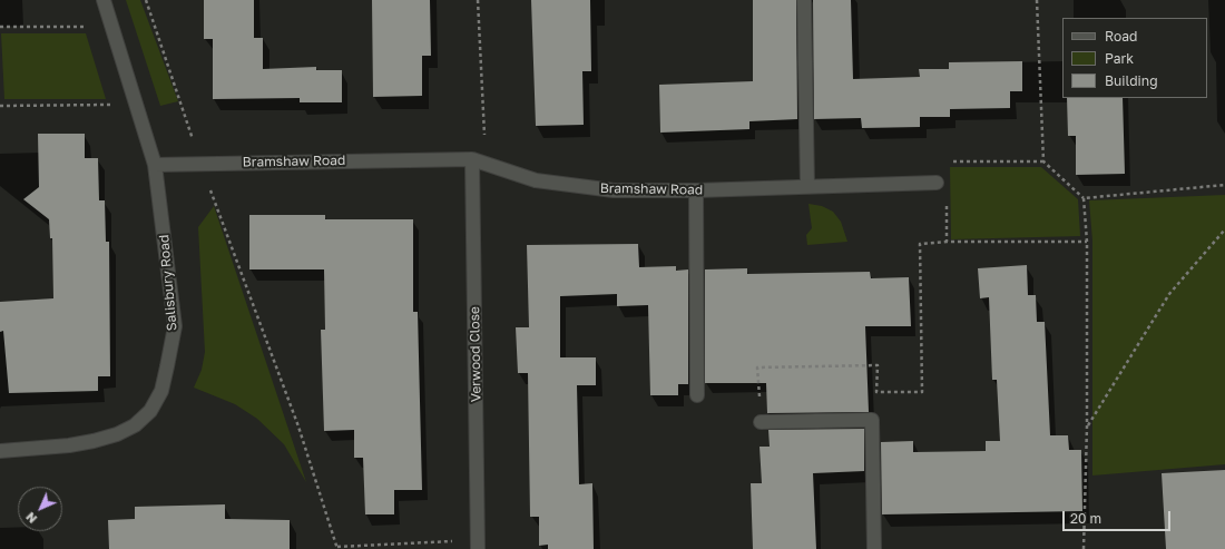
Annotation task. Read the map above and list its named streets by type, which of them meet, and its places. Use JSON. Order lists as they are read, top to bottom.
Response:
{
  "streets": {
    "street": ["Bramshaw Road", "Salisbury Road", "Verwood Close"]
  },
  "crossings": [
    ["Bramshaw Road", "Salisbury Road"],
    ["Bramshaw Road", "Verwood Close"]
  ],
  "legend": ["Road", "Park", "Building"],
  "scale_bar": "20 m",
  "north": "bottom left"
}
